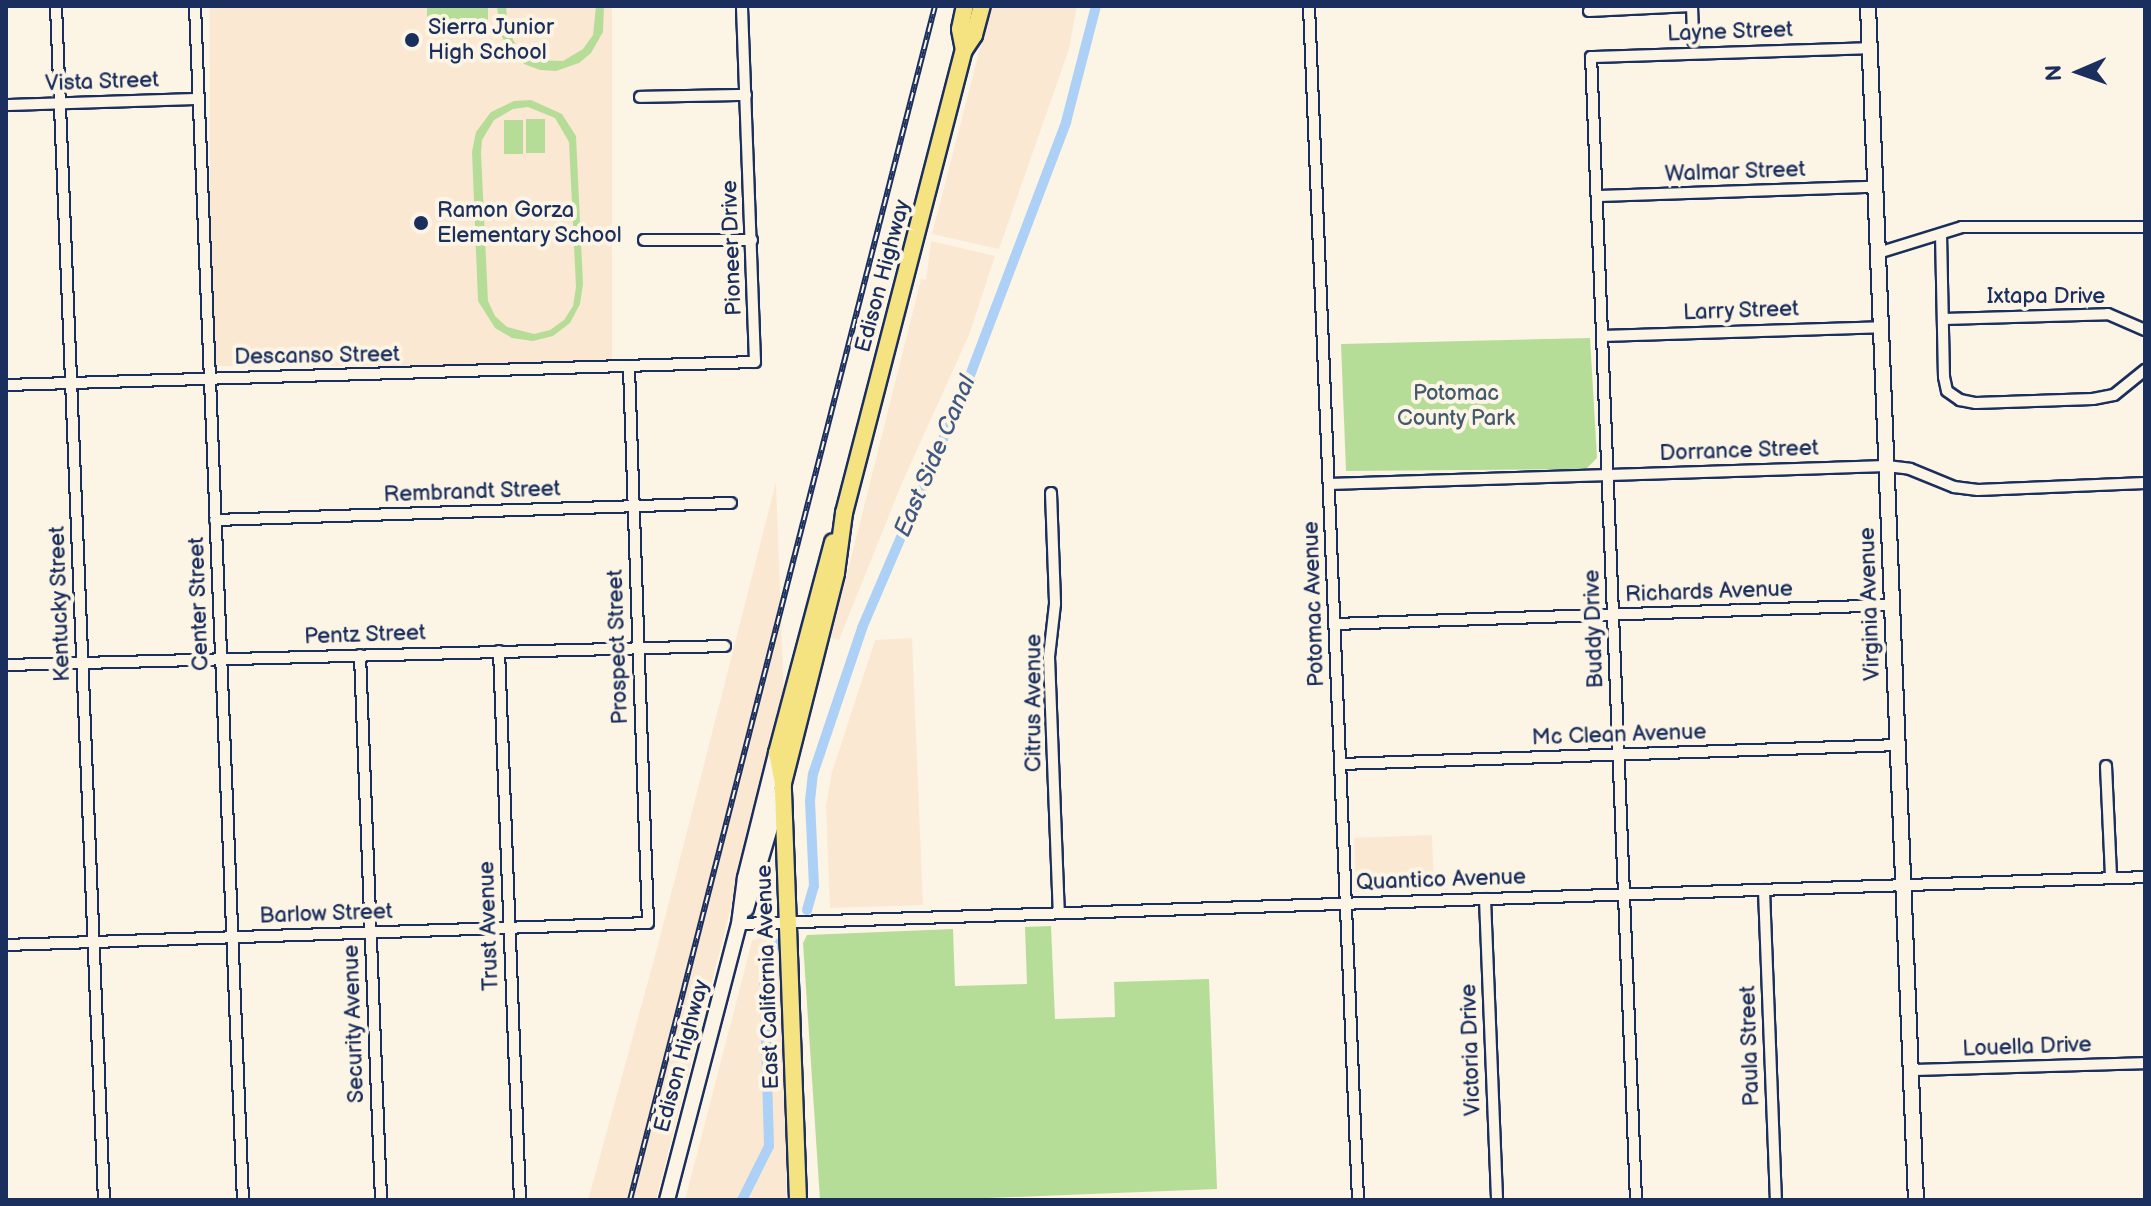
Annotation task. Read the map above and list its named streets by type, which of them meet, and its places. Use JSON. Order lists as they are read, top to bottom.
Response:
{
  "streets": {
    "main road": ["Edison Highway", "East California Avenue"],
    "street": [
      "Layne Street",
      "Vista Street",
      "Walmar Street",
      "Pioneer Drive",
      "Ixtapa Drive",
      "Larry Street",
      "Descanso Street",
      "Dorrance Street",
      "Rembrandt Street",
      "Richards Avenue",
      "Kentucky Street",
      "Center Street",
      "Potomac Avenue",
      "Virginia Avenue",
      "Buddy Drive",
      "Pentz Street",
      "Prospect Street",
      "Citrus Avenue",
      "Mc Clean Avenue",
      "Quantico Avenue",
      "Barlow Street",
      "Trust Avenue",
      "Security Avenue",
      "Paula Street",
      "Louella Drive",
      "Victoria Drive"
    ]
  },
  "crossings": [
    ["Layne Street", "Virginia Avenue"],
    ["Layne Street", "Buddy Drive"],
    ["Vista Street", "Kentucky Street"],
    ["Vista Street", "Center Street"],
    ["Walmar Street", "Virginia Avenue"],
    ["Walmar Street", "Buddy Drive"],
    ["Pioneer Drive", "Descanso Street"],
    ["Pioneer Drive", "Prospect Street"],
    ["Edison Highway", "Quantico Avenue"],
    ["Edison Highway", "East California Avenue"],
    ["Larry Street", "Virginia Avenue"],
    ["Larry Street", "Buddy Drive"],
    ["Descanso Street", "Kentucky Street"],
    ["Descanso Street", "Center Street"],
    ["Descanso Street", "Prospect Street"],
    ["Dorrance Street", "Potomac Avenue"],
    ["Dorrance Street", "Virginia Avenue"],
    ["Dorrance Street", "Buddy Drive"],
    ["Rembrandt Street", "Center Street"],
    ["Rembrandt Street", "Prospect Street"],
    ["Richards Avenue", "Potomac Avenue"],
    ["Richards Avenue", "Virginia Avenue"],
    ["Richards Avenue", "Buddy Drive"],
    ["Kentucky Street", "Pentz Street"],
    ["Kentucky Street", "Barlow Street"],
    ["Center Street", "Pentz Street"],
    ["Center Street", "Barlow Street"],
    ["Potomac Avenue", "Mc Clean Avenue"],
    ["Potomac Avenue", "Quantico Avenue"],
    ["Virginia Avenue", "Mc Clean Avenue"],
    ["Virginia Avenue", "Quantico Avenue"],
    ["Virginia Avenue", "Louella Drive"],
    ["Buddy Drive", "Mc Clean Avenue"],
    ["Buddy Drive", "Quantico Avenue"],
    ["Pentz Street", "Prospect Street"],
    ["Pentz Street", "Trust Avenue"],
    ["Pentz Street", "Security Avenue"],
    ["Prospect Street", "Barlow Street"],
    ["Citrus Avenue", "Quantico Avenue"],
    ["Quantico Avenue", "East California Avenue"],
    ["Quantico Avenue", "Paula Street"],
    ["Quantico Avenue", "Victoria Drive"],
    ["Barlow Street", "Trust Avenue"],
    ["Barlow Street", "Security Avenue"]
  ],
  "water": ["East Side Canal"],
  "parks": ["Potomac County Park"],
  "places": ["Sierra Junior High School", "Ramon Gorza Elementary School"],
  "north": "left"
}
